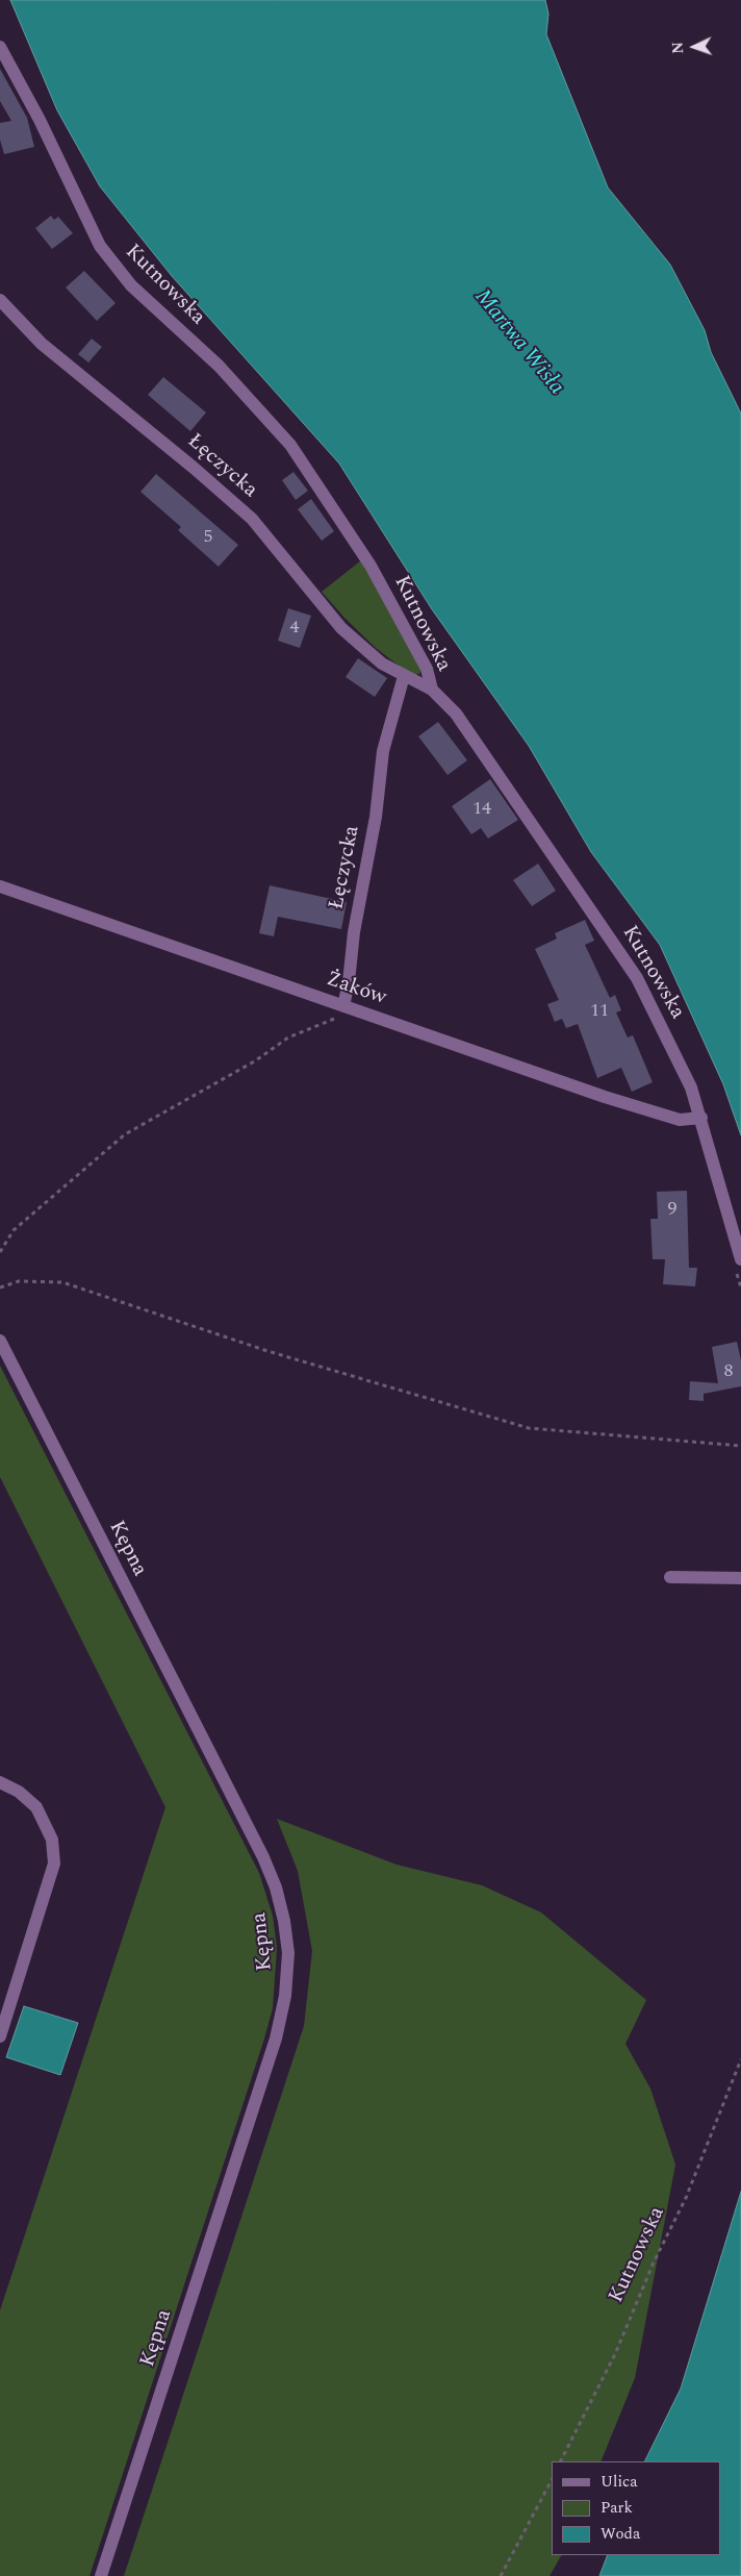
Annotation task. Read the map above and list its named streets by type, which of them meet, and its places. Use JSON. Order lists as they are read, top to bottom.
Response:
{
  "streets": {
    "street": [
      "Kutnowska",
      "Łęczycka",
      "Żaków",
      "Kępna"
    ]
  },
  "crossings": [
    ["Kutnowska", "Łęczycka"],
    ["Kutnowska", "Żaków"],
    ["Łęczycka", "Żaków"]
  ],
  "water": ["Martwa Wisła"],
  "house_numbers": [
    "5",
    "4",
    "14",
    "11",
    "9",
    "8"
  ],
  "legend": ["Ulica", "Park", "Woda"],
  "north": "left"
}
